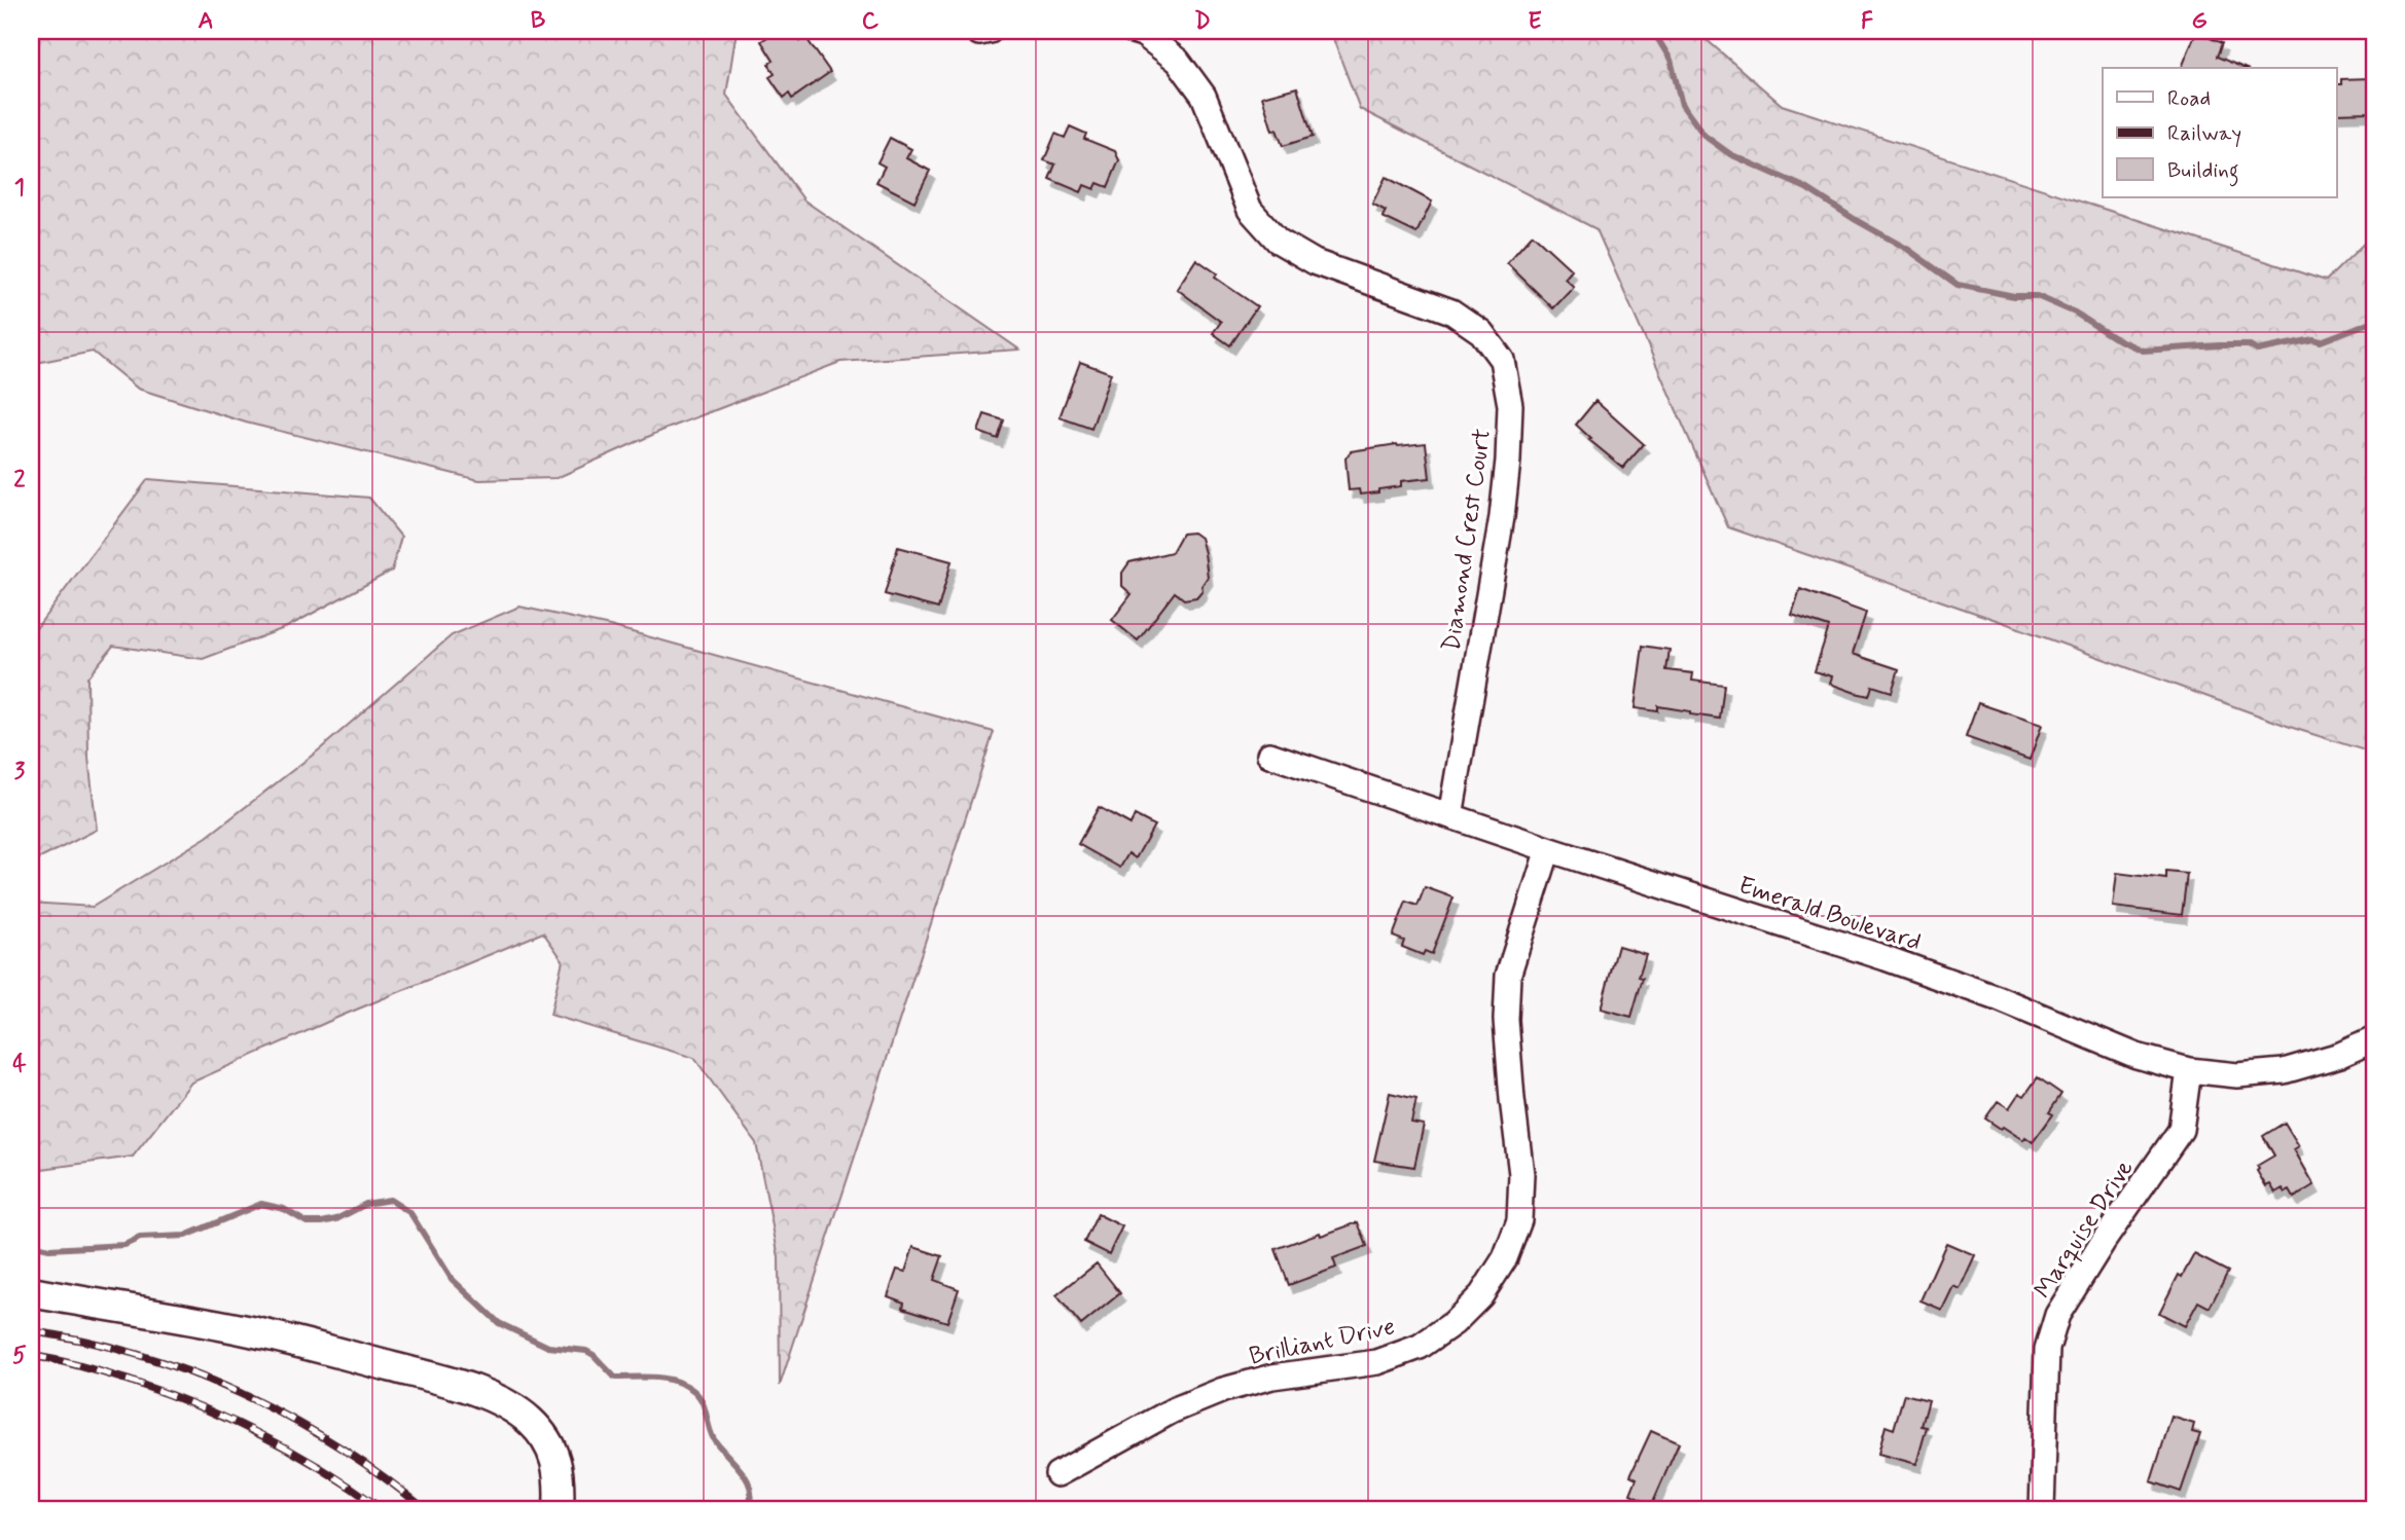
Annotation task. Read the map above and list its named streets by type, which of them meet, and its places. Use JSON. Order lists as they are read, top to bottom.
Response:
{
  "streets": {
    "street": [
      "Diamond Crest Court",
      "Emerald Boulevard",
      "Marquise Drive",
      "Brilliant Drive"
    ]
  },
  "crossings": [
    ["Diamond Crest Court", "Emerald Boulevard"],
    ["Emerald Boulevard", "Marquise Drive"],
    ["Emerald Boulevard", "Brilliant Drive"]
  ],
  "legend": ["Road", "Railway", "Building"],
  "grid": {
    "columns": [
      "A",
      "B",
      "C",
      "D",
      "E",
      "F",
      "G"
    ],
    "rows": [
      "1",
      "2",
      "3",
      "4",
      "5"
    ]
  }
}
